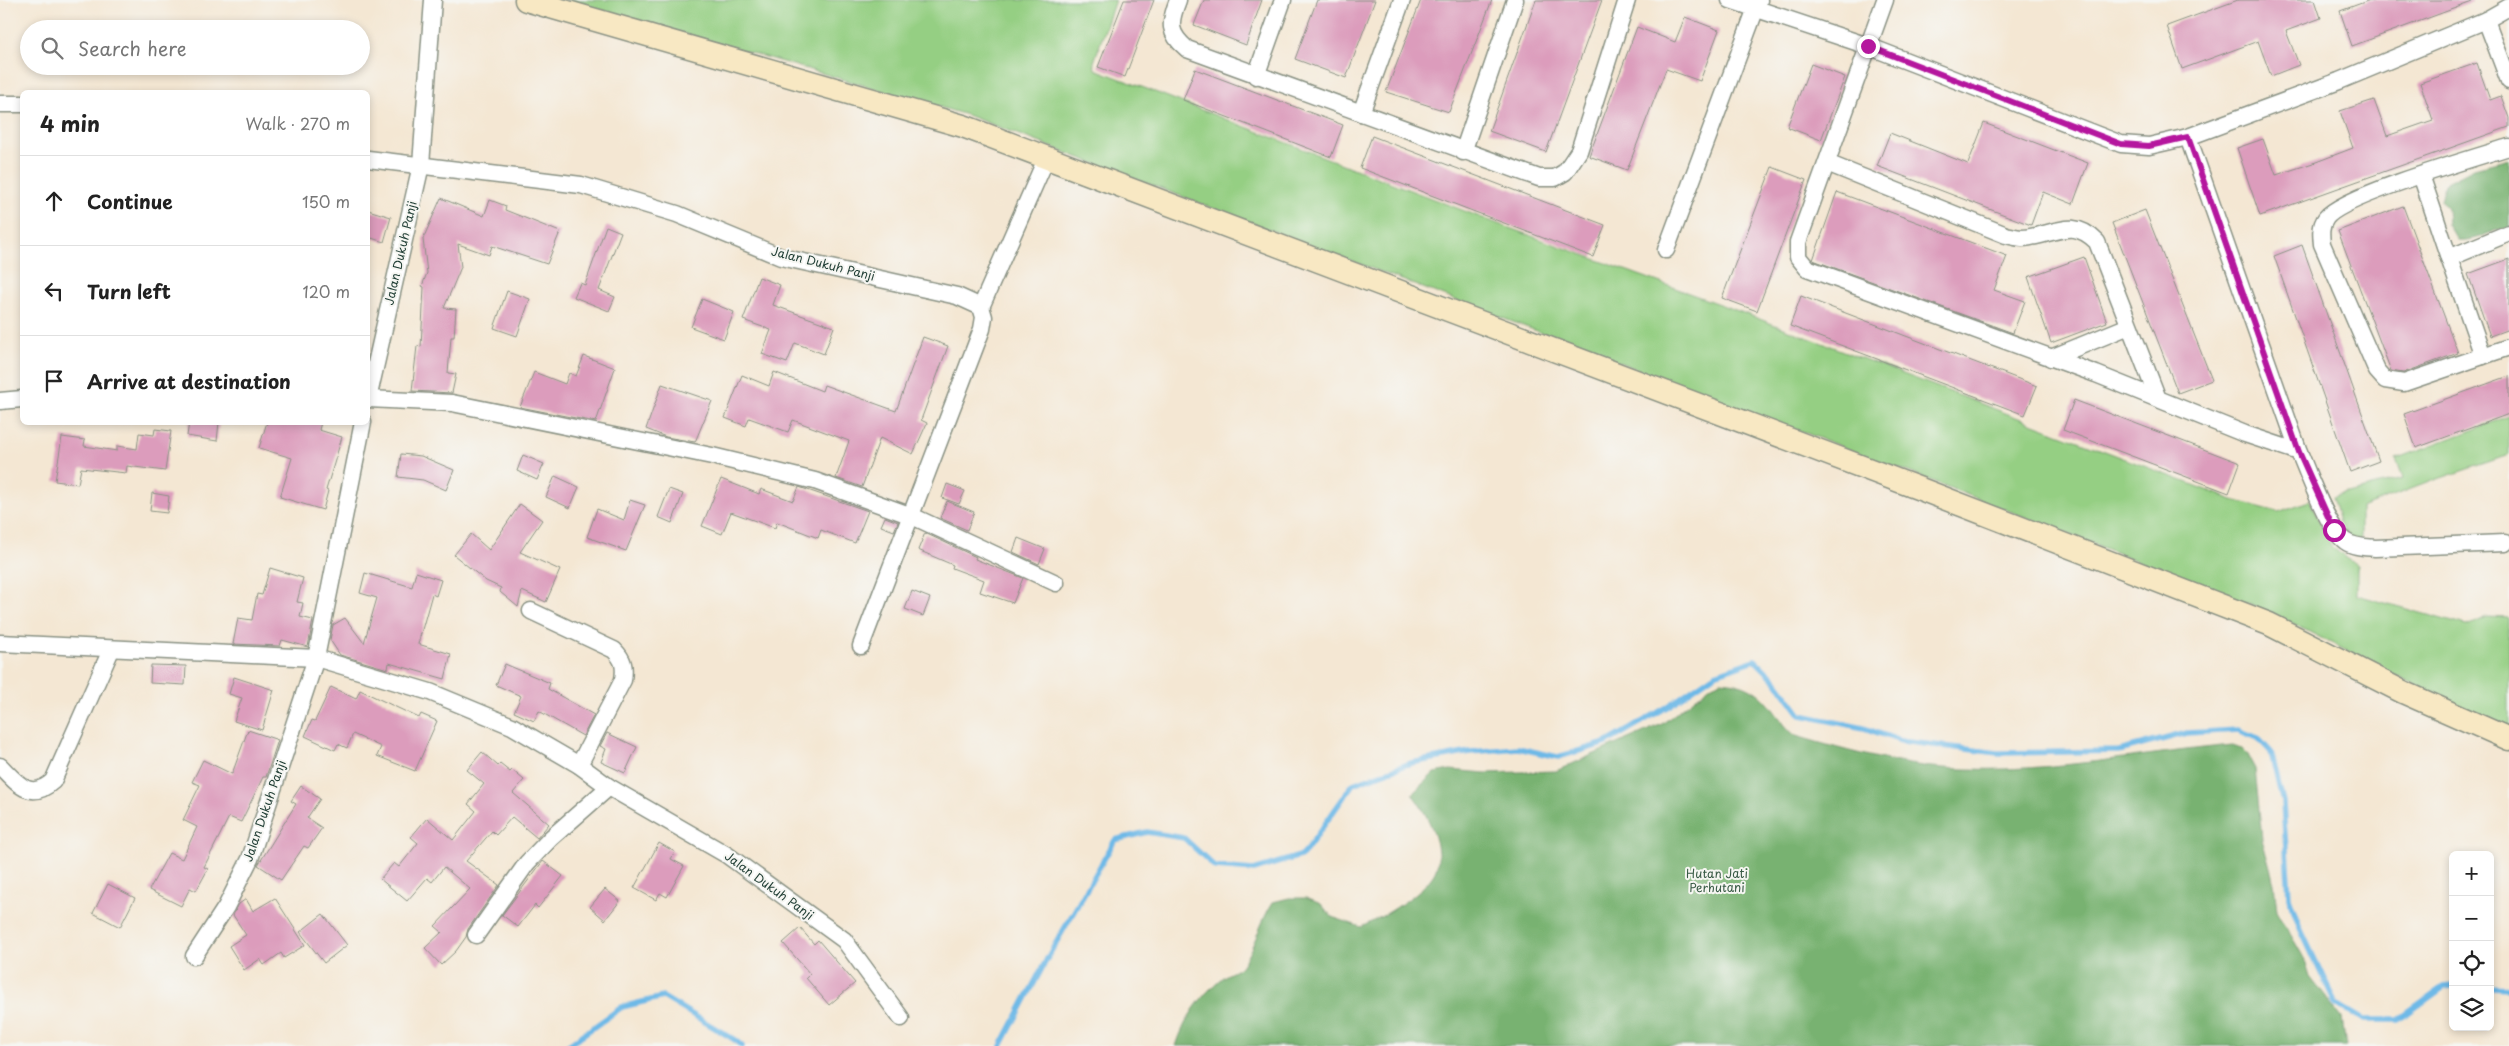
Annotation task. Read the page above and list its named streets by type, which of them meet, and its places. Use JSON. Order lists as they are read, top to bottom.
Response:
{
  "streets": {
    "street": ["Jalan Dukuh Panji"]
  },
  "parks": ["Hutan Jati Perhutani"],
  "page": {
    "search": "Search here",
    "heading": ["4 min", "Walk · 270 m"],
    "list": [
      ["Continue", "150 m"],
      ["Turn left", "120 m"],
      "Arrive at destination"
    ],
    "map_buttons": ["+", "−"]
  }
}
